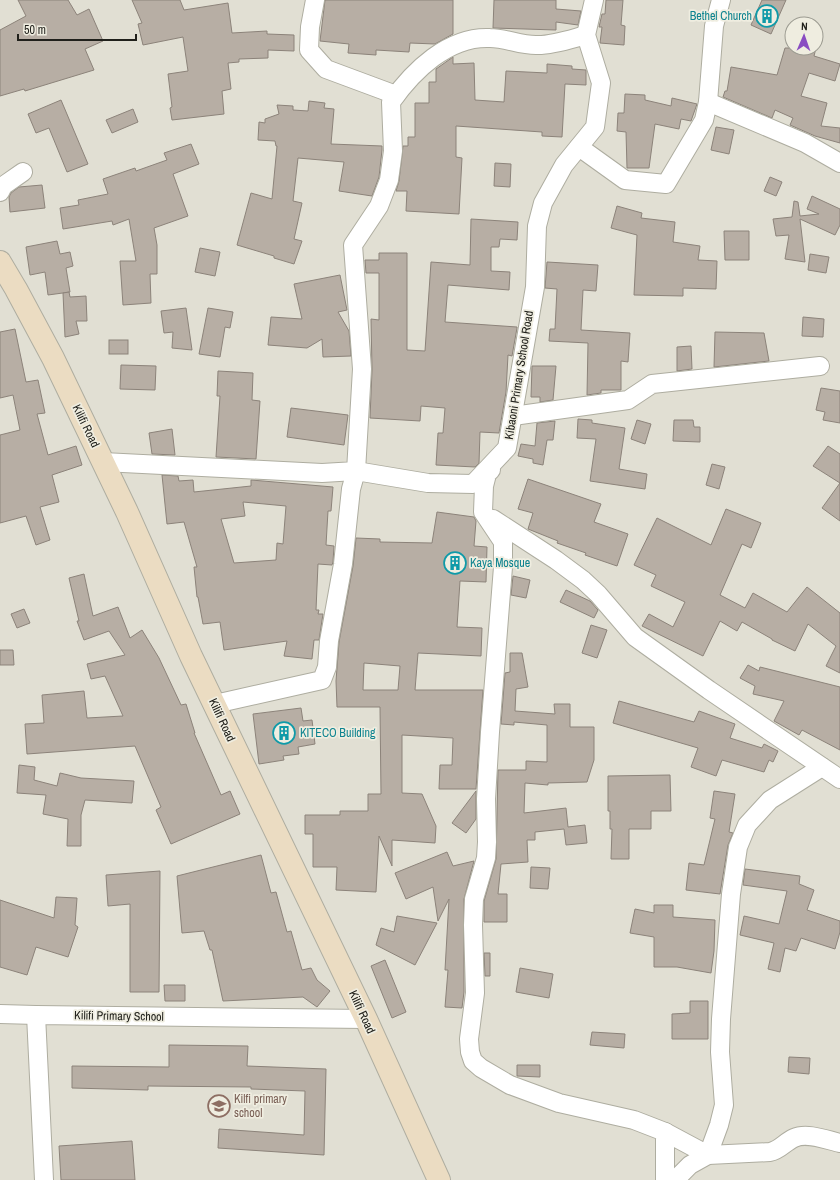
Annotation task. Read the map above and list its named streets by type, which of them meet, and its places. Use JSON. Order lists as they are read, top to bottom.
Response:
{
  "streets": {
    "street": ["Kibaoni Primary School Road", "Kilifi Road", "Kilifi Primary School"]
  },
  "crossings": [
    ["Kibaoni Primary School Road", "Kilifi Road"],
    ["Kilifi Road", "Kilifi Primary School"]
  ],
  "places": {
    "building": ["Bethel Church", "Kaya Mosque", "KITECO Building"],
    "school or university": ["Kilfi primary school"]
  },
  "scale_bar": "50 m",
  "north": "top"
}
